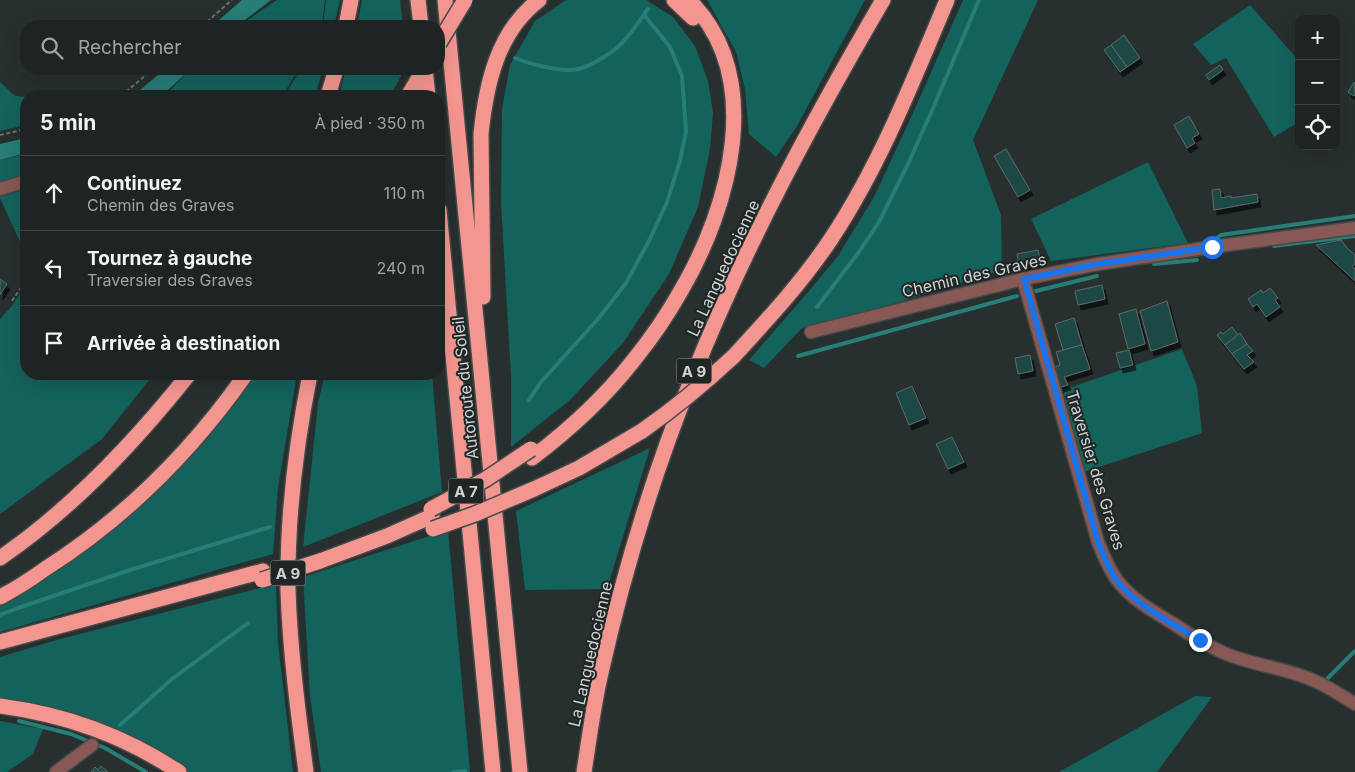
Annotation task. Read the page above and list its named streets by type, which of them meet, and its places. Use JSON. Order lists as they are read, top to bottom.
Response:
{
  "streets": {
    "highway": [
      "La Languedocienne",
      "A 9",
      "Autoroute du Soleil",
      "A 7"
    ],
    "street": ["Chemin des Graves", "Traversier des Graves"]
  },
  "crossings": [
    ["Chemin des Graves", "Traversier des Graves"]
  ],
  "page": {
    "map_buttons": ["+", "−"],
    "search": "Rechercher",
    "heading": ["5 min", "À pied · 350 m"],
    "list": [
      ["Continuez", "Chemin des Graves", "110 m"],
      ["Tournez à gauche", "Traversier des Graves", "240 m"],
      "Arrivée à destination"
    ]
  }
}
